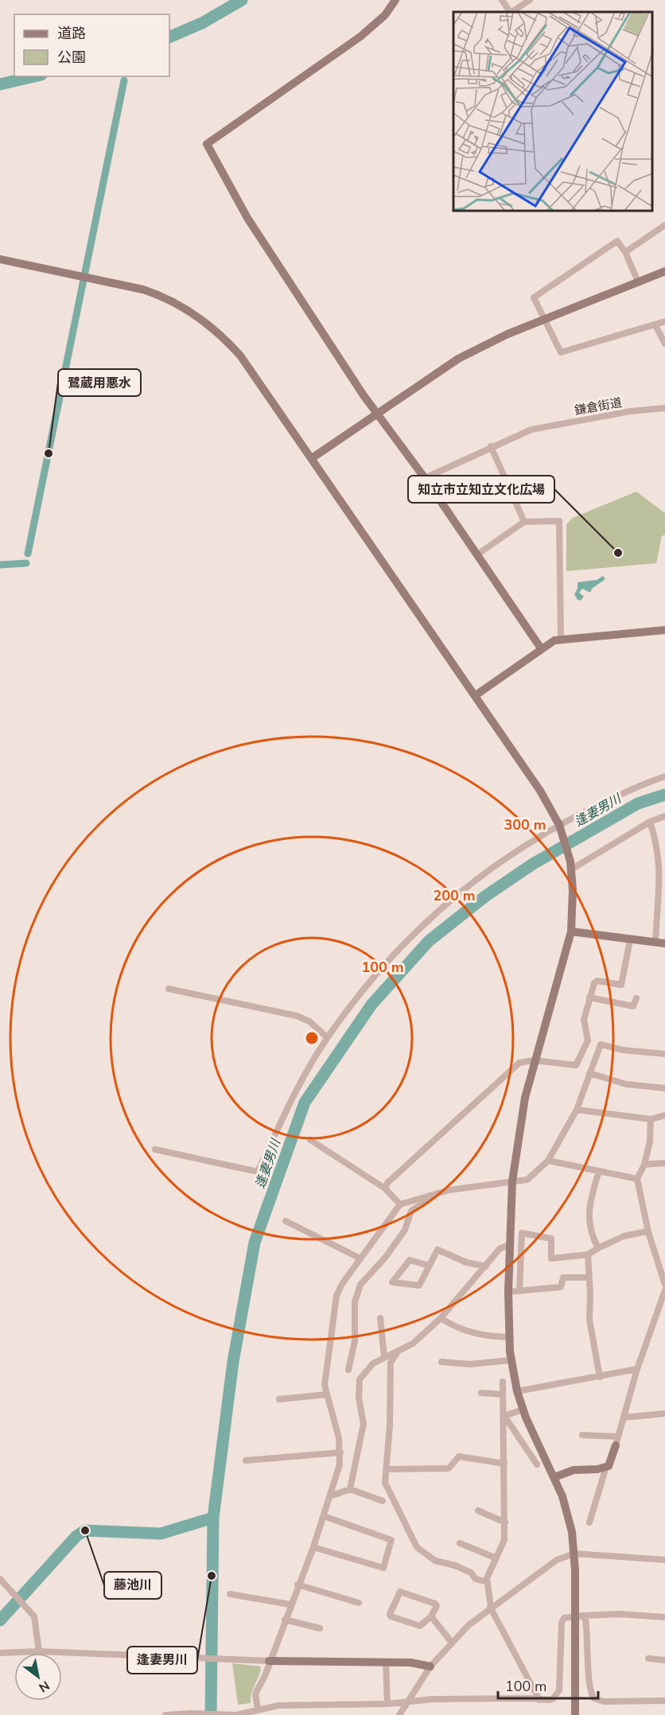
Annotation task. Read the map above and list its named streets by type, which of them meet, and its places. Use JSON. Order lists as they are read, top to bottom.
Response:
{
  "streets": {
    "street": ["鎌倉街道"]
  },
  "water": ["逢妻男川"],
  "places": [
    "鷺蔵用悪水",
    "知立市立知立文化広場",
    "藤池川",
    "逢妻男川"
  ],
  "legend": ["道路", "公園"],
  "scale_bar": "100 m",
  "north": "bottom right",
  "rings": ["300 m", "200 m", "100 m"]
}
